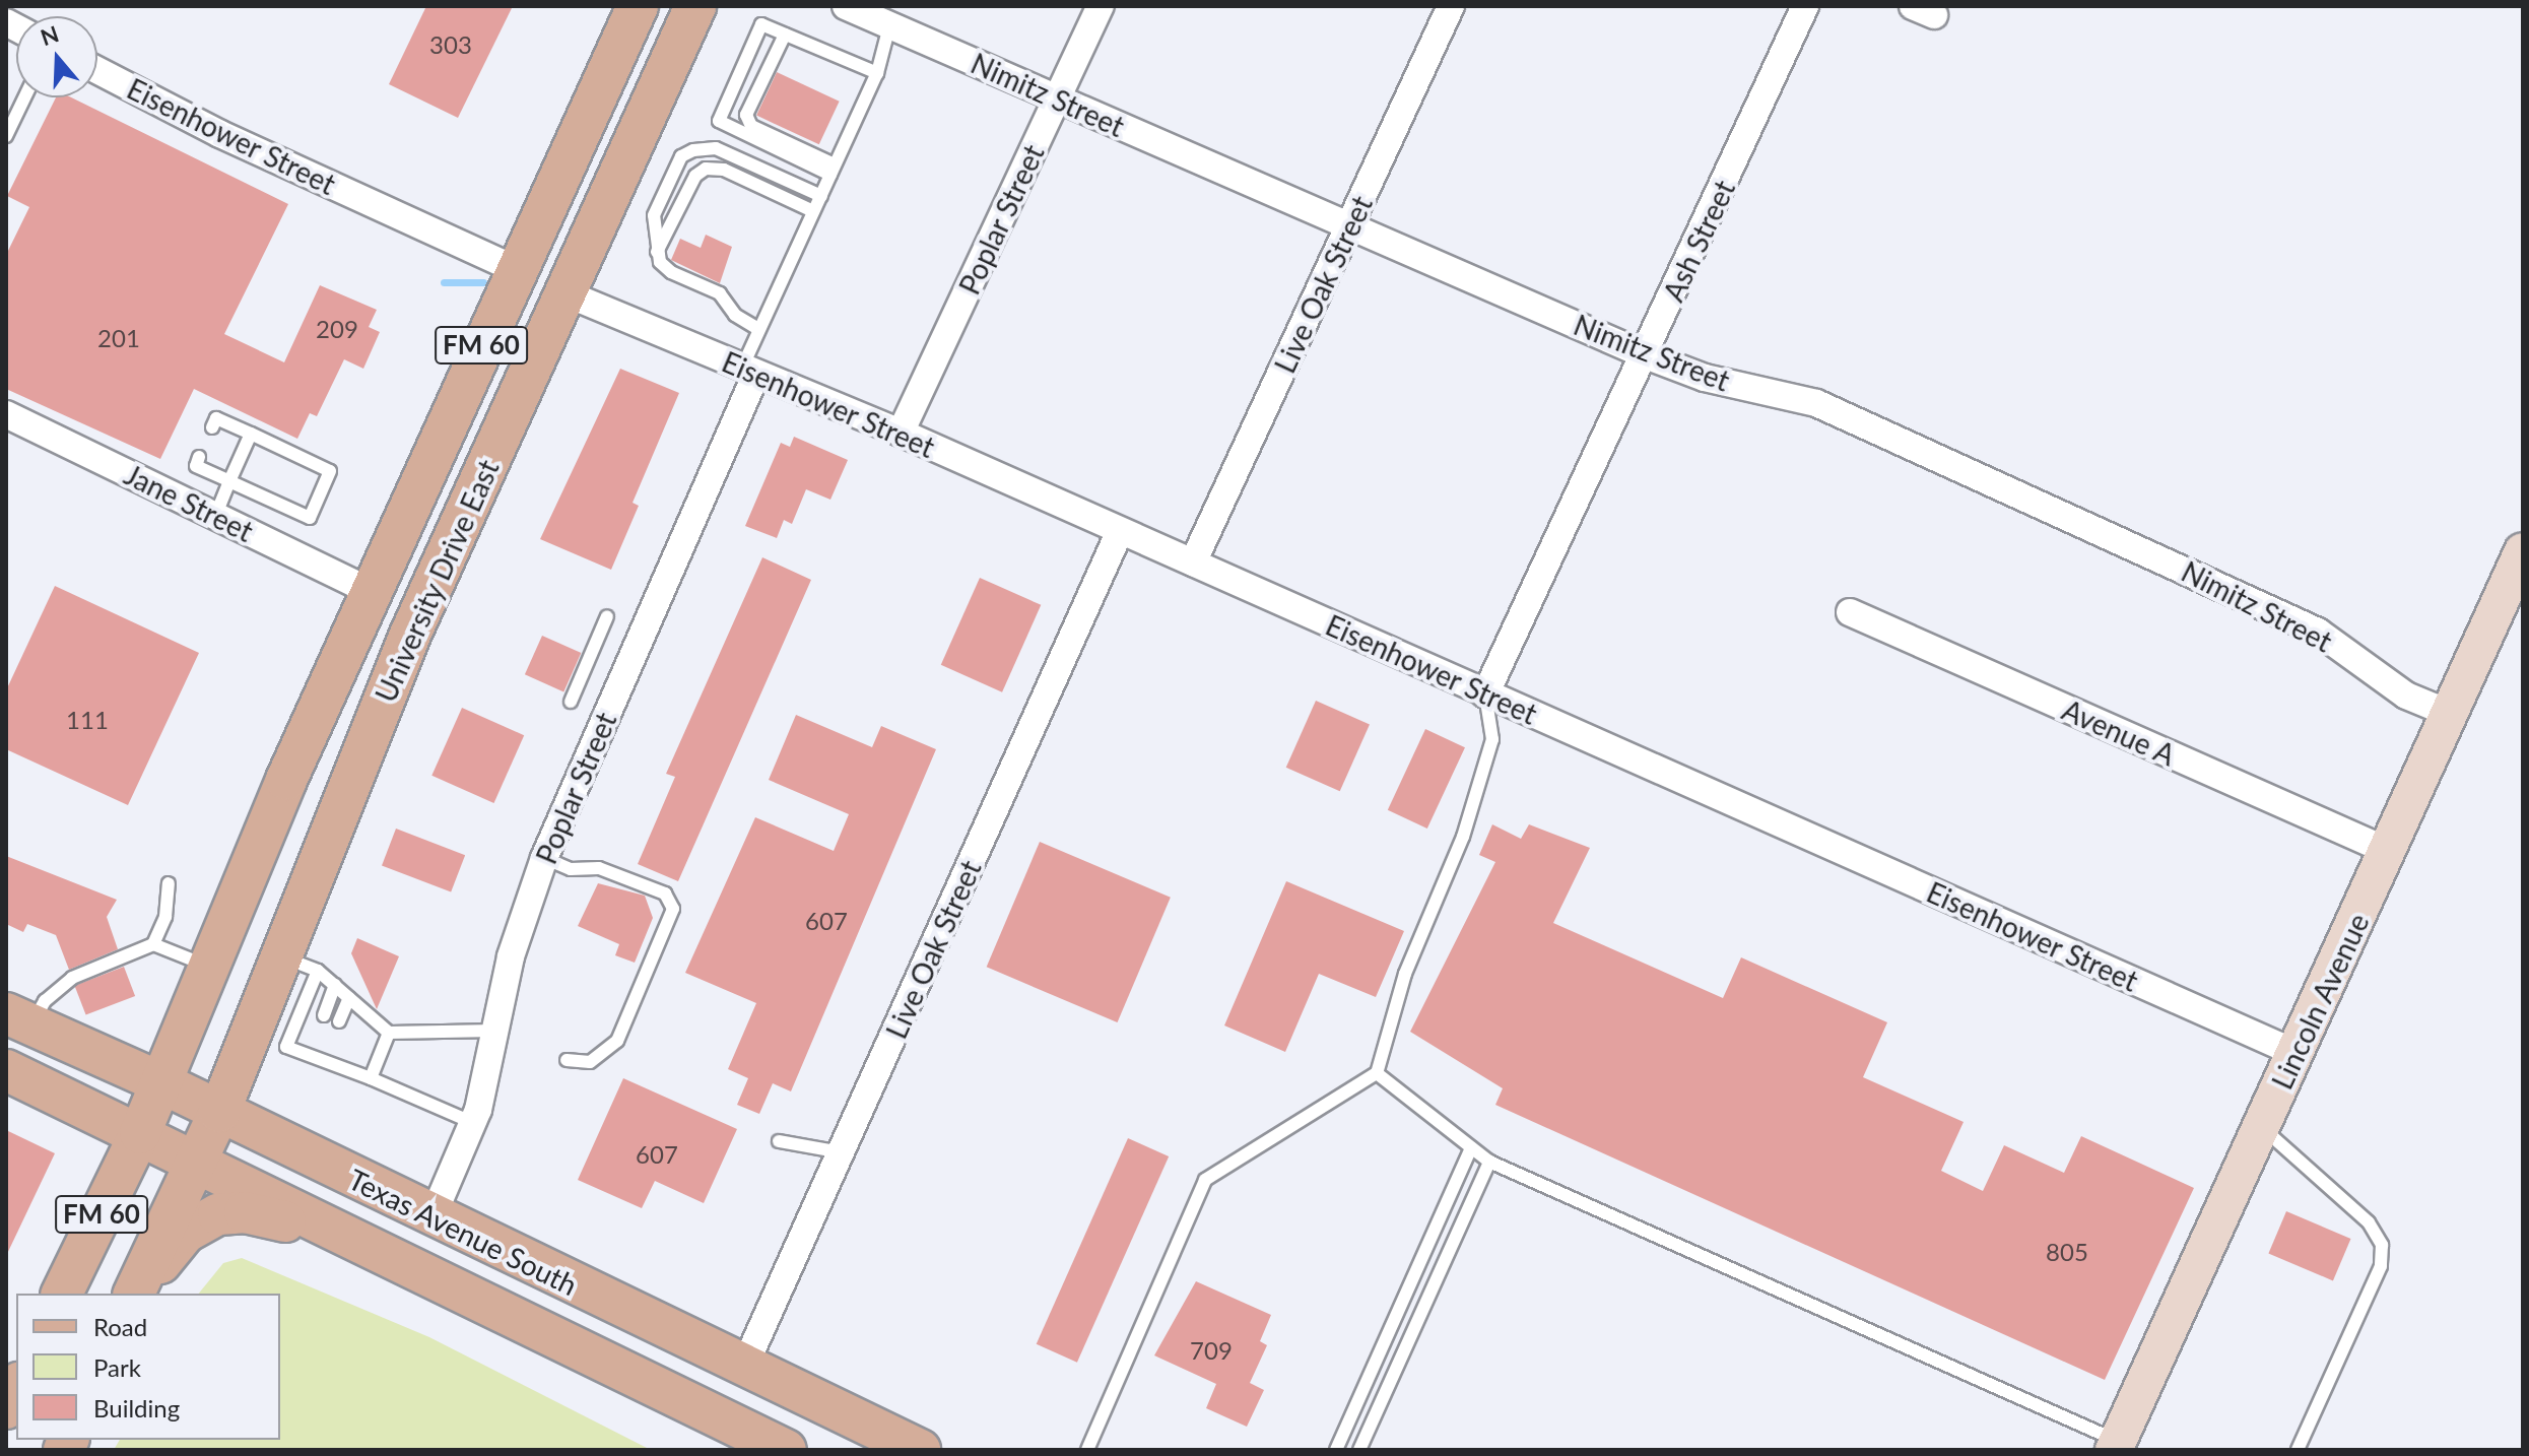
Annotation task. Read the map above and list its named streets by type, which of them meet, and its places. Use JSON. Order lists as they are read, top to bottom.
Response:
{
  "streets": {
    "main road": ["FM 60", "University Drive East", "Texas Avenue South"],
    "street": [
      "Nimitz Street",
      "Eisenhower Street",
      "Poplar Street",
      "Ash Street",
      "Live Oak Street",
      "Jane Street",
      "Avenue A",
      "Lincoln Avenue"
    ]
  },
  "crossings": [
    ["Nimitz Street", "Poplar Street"],
    ["Nimitz Street", "Ash Street"],
    ["Nimitz Street", "Live Oak Street"],
    ["Nimitz Street", "Lincoln Avenue"],
    ["Eisenhower Street", "Poplar Street"],
    ["Eisenhower Street", "Ash Street"],
    ["Eisenhower Street", "Live Oak Street"],
    ["Eisenhower Street", "University Drive East"],
    ["Eisenhower Street", "Lincoln Avenue"],
    ["Poplar Street", "Texas Avenue South"],
    ["Live Oak Street", "Texas Avenue South"],
    ["FM 60", "University Drive East"],
    ["FM 60", "Texas Avenue South"],
    ["Jane Street", "University Drive East"],
    ["University Drive East", "Texas Avenue South"],
    ["Avenue A", "Lincoln Avenue"]
  ],
  "house_numbers": [
    "303",
    "209",
    "201",
    "111",
    "607",
    "607",
    "805",
    "709"
  ],
  "legend": ["Road", "Park", "Building"],
  "north": "top"
}
